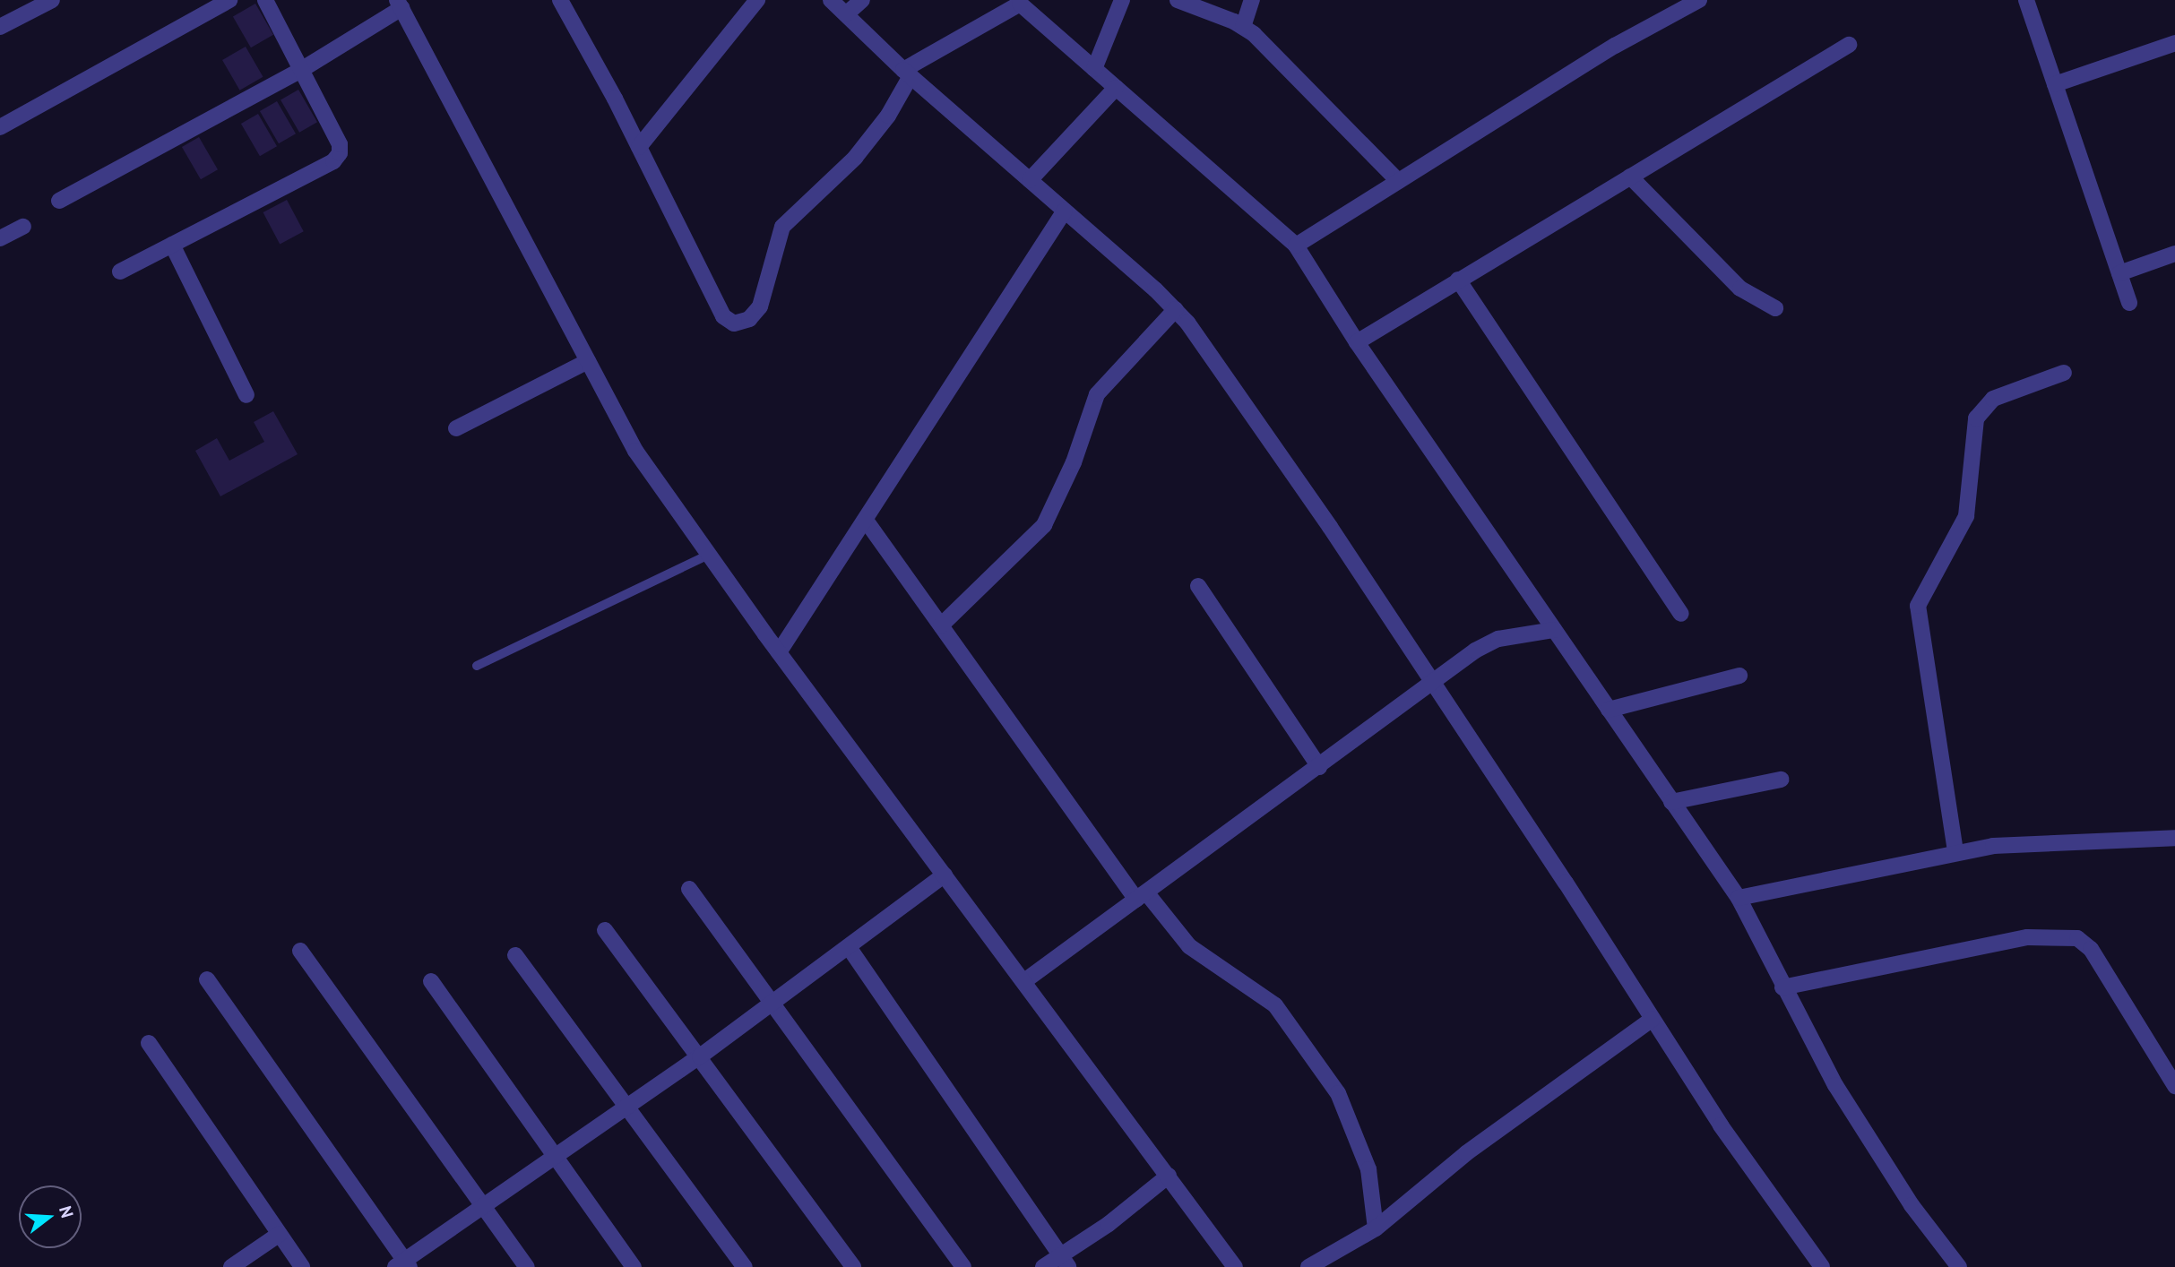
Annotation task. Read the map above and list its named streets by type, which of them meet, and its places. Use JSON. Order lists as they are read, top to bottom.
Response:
{
  "north": "right"
}
